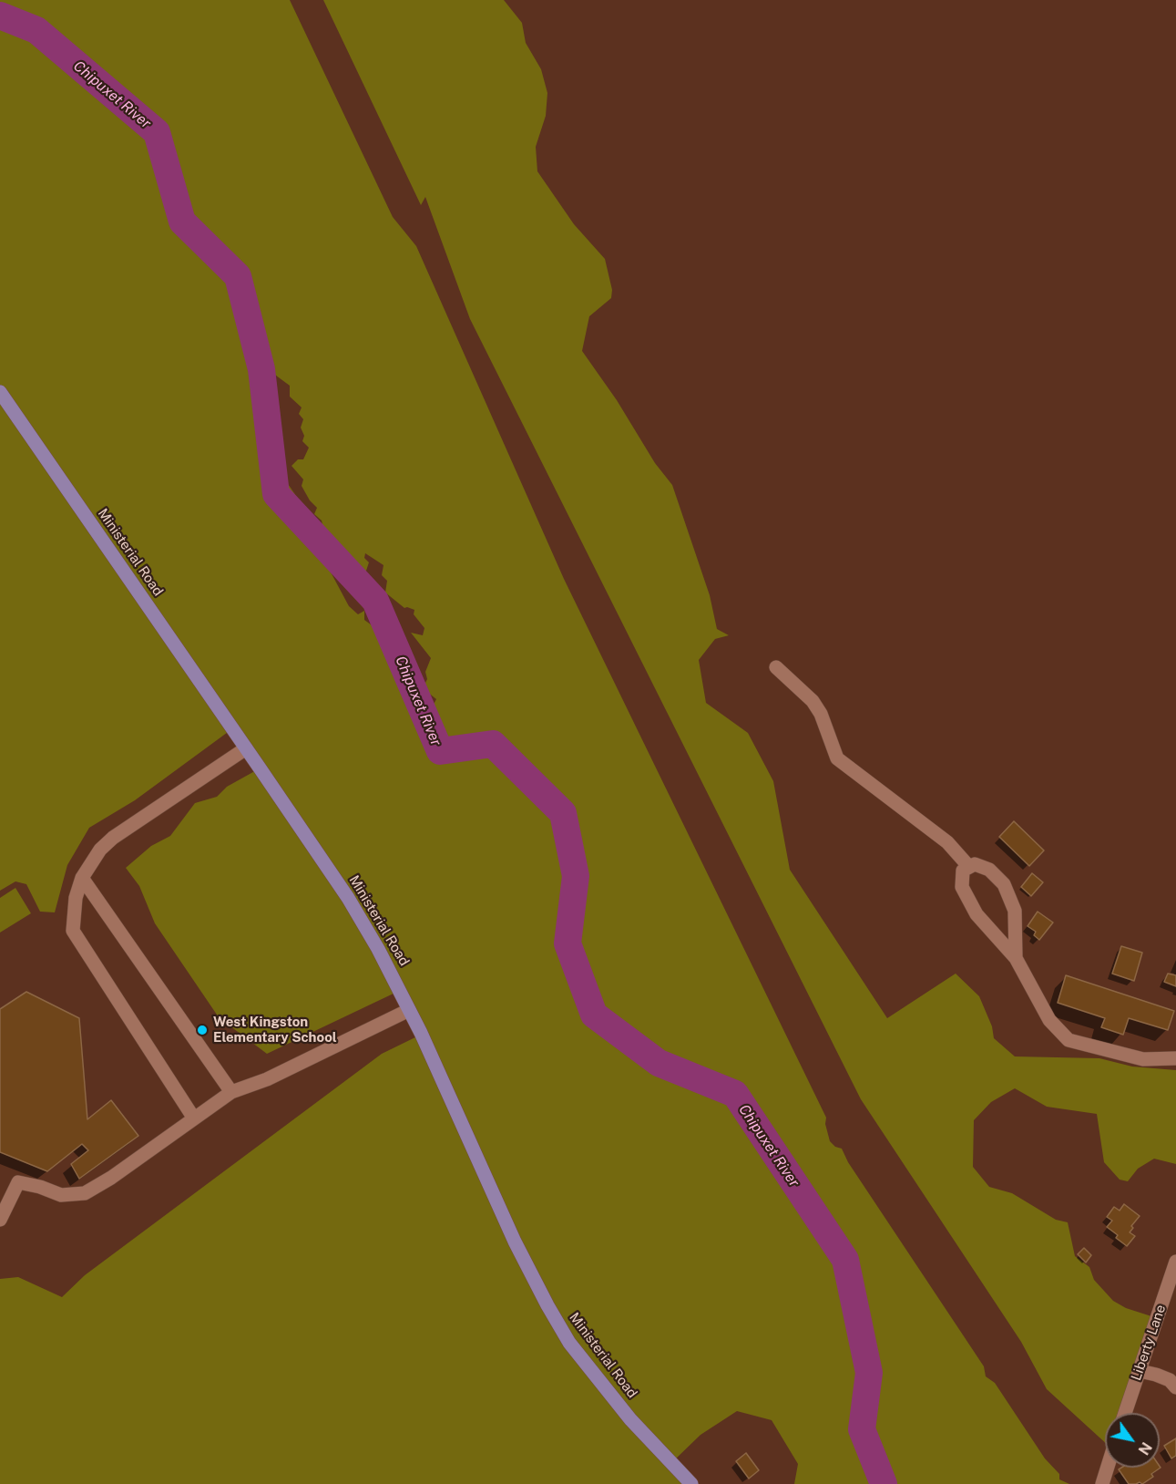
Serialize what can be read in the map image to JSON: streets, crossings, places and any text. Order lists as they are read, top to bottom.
{
  "streets": {
    "main road": ["Ministerial Road"],
    "street": ["Liberty Lane"]
  },
  "water": ["Chipuxet River"],
  "places": ["West Kingston Elementary School"],
  "north": "bottom right"
}
